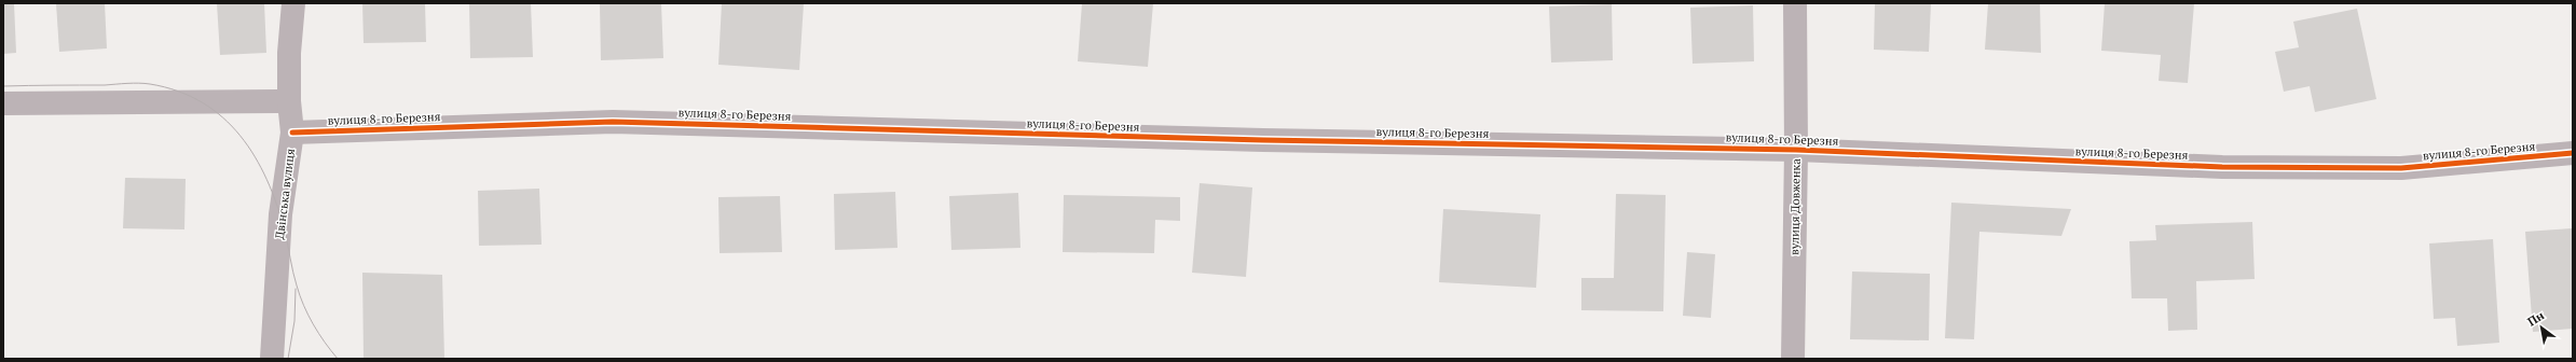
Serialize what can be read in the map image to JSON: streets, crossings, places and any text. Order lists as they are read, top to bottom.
{
  "streets": {
    "street": ["вулиця 8-го Березня", "Двінська вулиця", "вулиця Довженка"]
  },
  "crossings": [
    ["вулиця 8-го Березня", "Двінська вулиця"],
    ["вулиця 8-го Березня", "вулиця Довженка"]
  ],
  "north": "top left"
}
